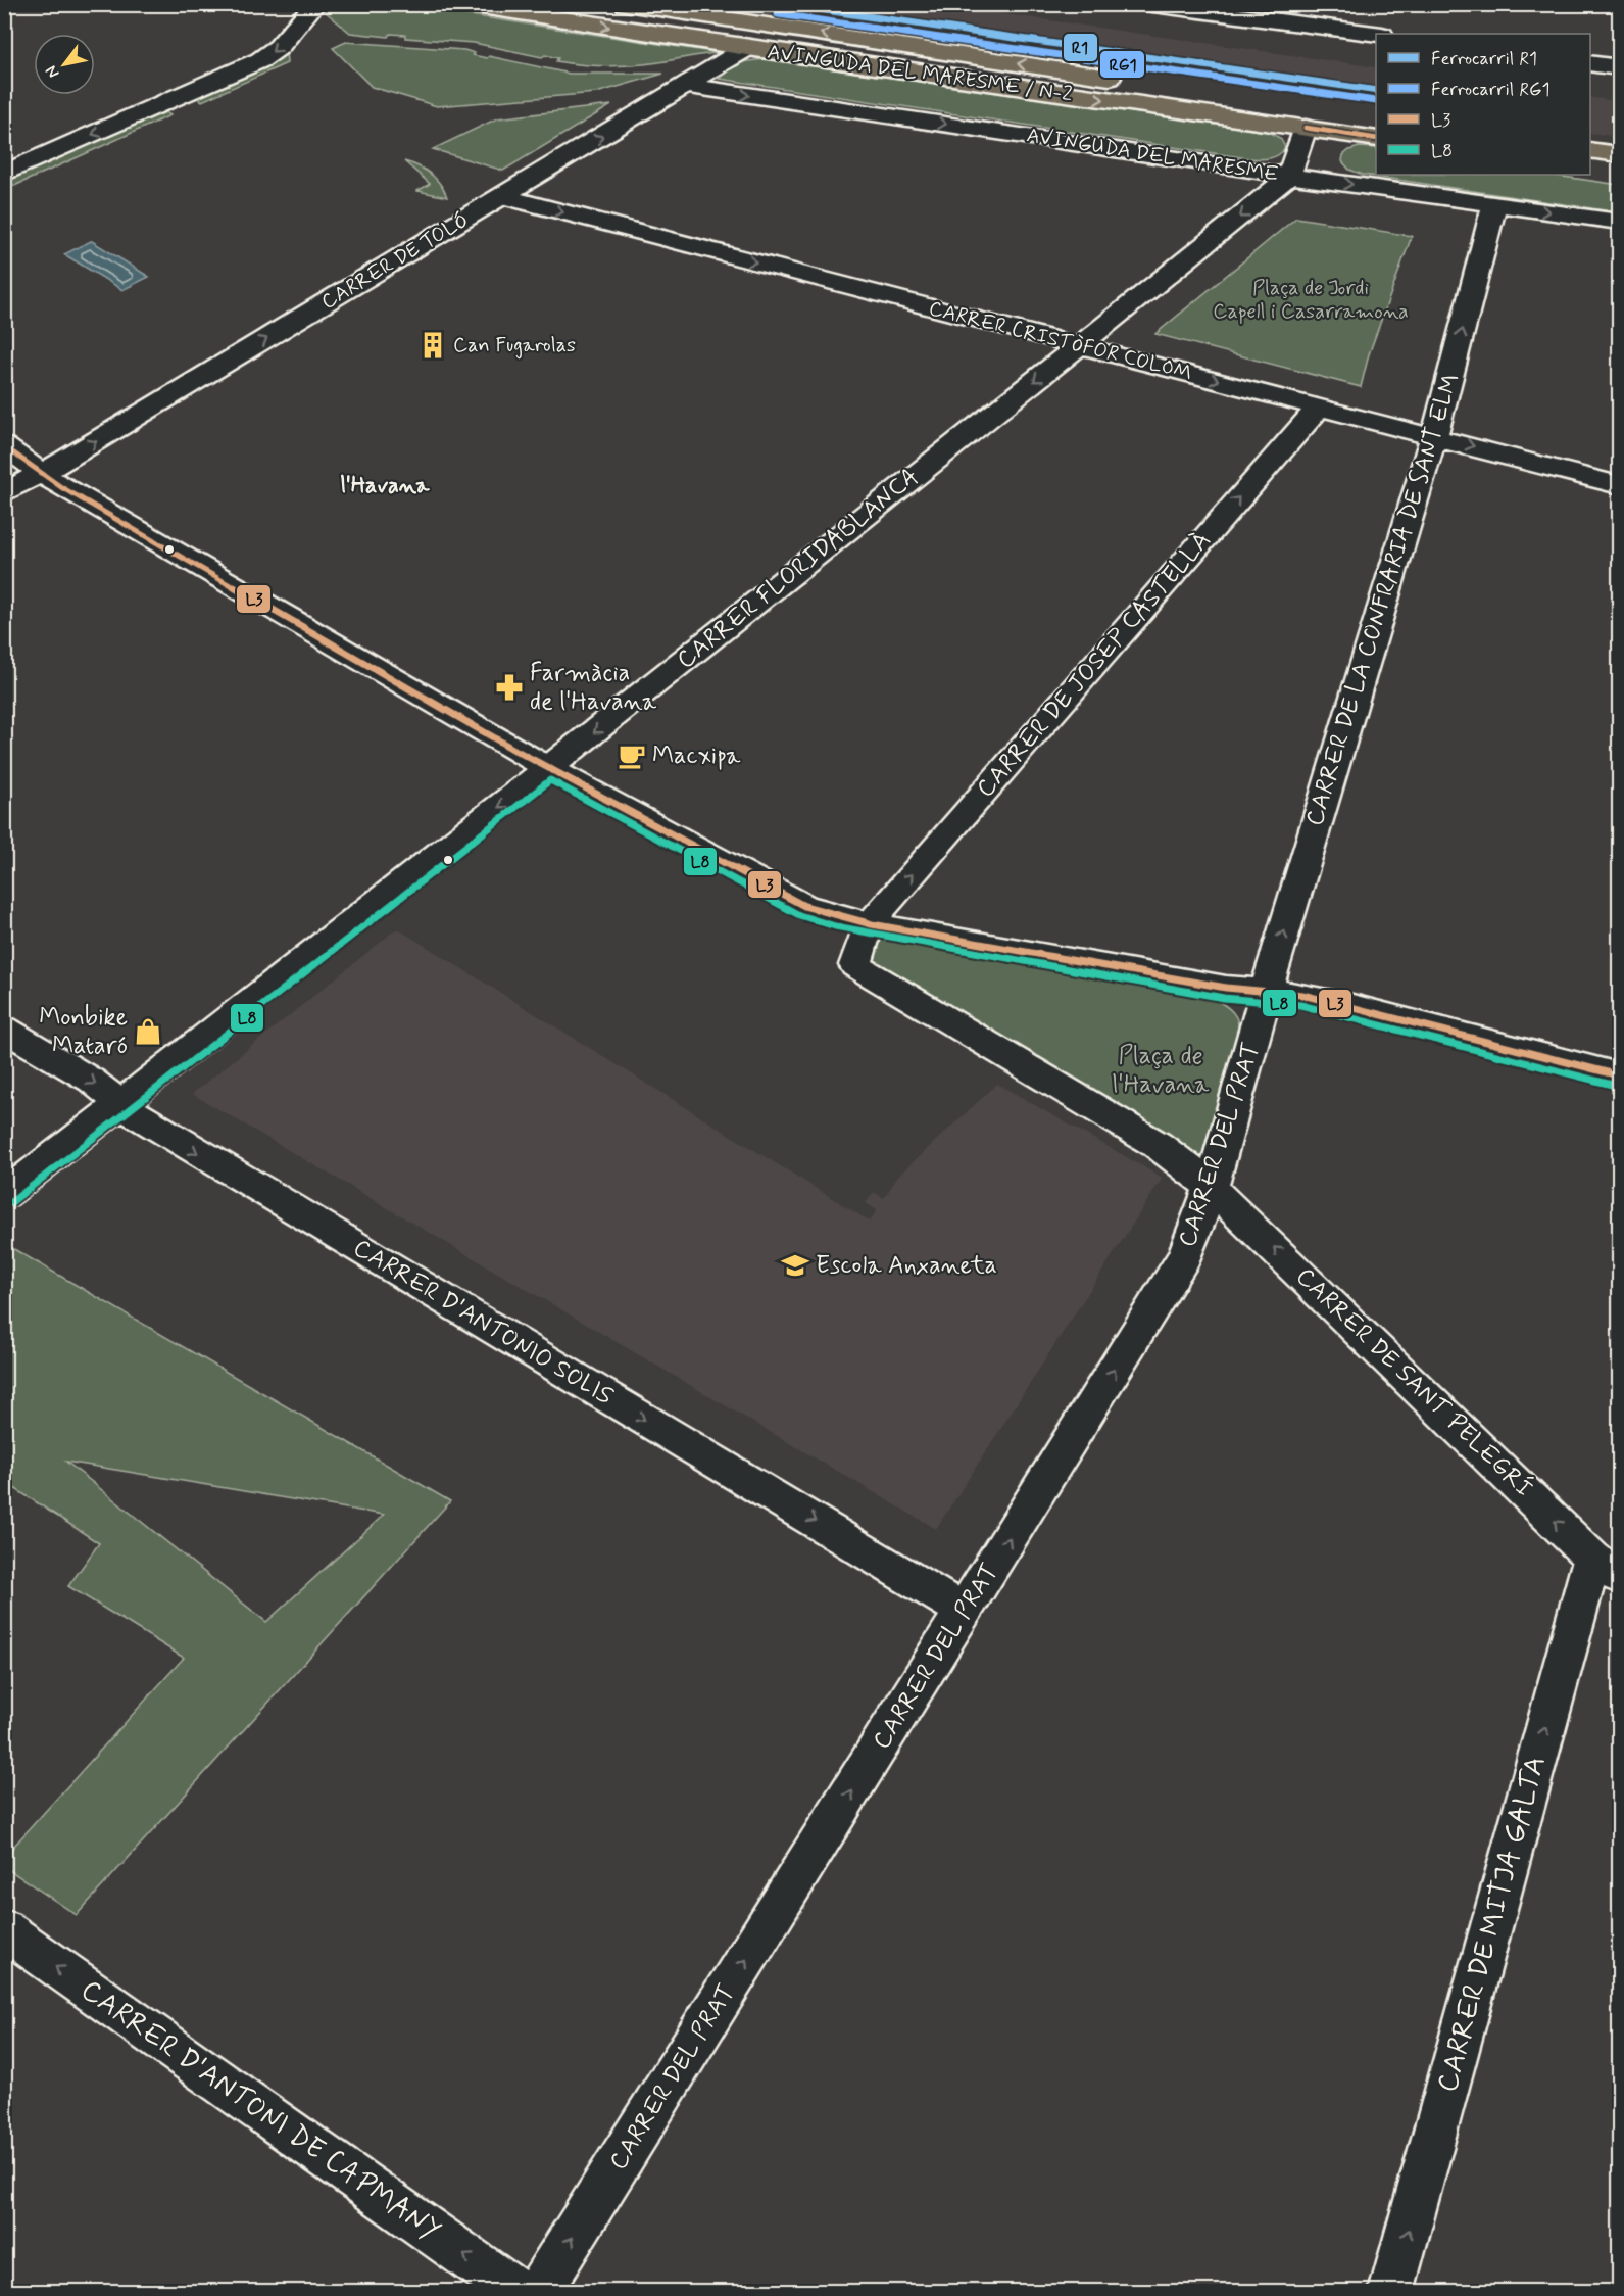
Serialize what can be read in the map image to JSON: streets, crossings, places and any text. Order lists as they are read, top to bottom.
{
  "streets": {
    "main road": ["AVINGUDA DEL MARESME / N-2"],
    "street": [
      "AVINGUDA DEL MARESME",
      "CARRER DE TOLÓ",
      "CARRER CRISTÒFOR COLOM",
      "CARRER FLORIDABLANCA",
      "CARRER DE LA CONFRARIA DE SANT ELM",
      "CARRER DE JOSEP CASTELLÀ",
      "CARRER DEL PRAT",
      "CARRER D'ANTONIO SOLIS",
      "CARRER DE SANT PELEGRÍ",
      "CARRER DE MITJA GALTA",
      "CARRER D'ANTONI DE CAPMANY"
    ]
  },
  "crossings": [
    ["AVINGUDA DEL MARESME / N-2", "CARRER DE TOLÓ"],
    ["AVINGUDA DEL MARESME", "CARRER DE TOLÓ"],
    ["AVINGUDA DEL MARESME", "CARRER FLORIDABLANCA"],
    ["AVINGUDA DEL MARESME", "CARRER DE LA CONFRARIA DE SANT ELM"],
    ["CARRER DE TOLÓ", "CARRER CRISTÒFOR COLOM"],
    ["CARRER CRISTÒFOR COLOM", "CARRER FLORIDABLANCA"],
    ["CARRER CRISTÒFOR COLOM", "CARRER DE LA CONFRARIA DE SANT ELM"],
    ["CARRER CRISTÒFOR COLOM", "CARRER DE JOSEP CASTELLÀ"],
    ["CARRER FLORIDABLANCA", "CARRER D'ANTONIO SOLIS"],
    ["CARRER DE LA CONFRARIA DE SANT ELM", "CARRER DEL PRAT"],
    ["CARRER DEL PRAT", "CARRER D'ANTONIO SOLIS"],
    ["CARRER DEL PRAT", "CARRER DE SANT PELEGRÍ"],
    ["CARRER DE SANT PELEGRÍ", "CARRER DE MITJA GALTA"]
  ],
  "one_way": [
    "AVINGUDA DEL MARESME",
    "CARRER CRISTÒFOR COLOM",
    "CARRER FLORIDABLANCA",
    "CARRER DE LA CONFRARIA DE SANT ELM",
    "CARRER DE JOSEP CASTELLÀ",
    "CARRER DEL PRAT",
    "CARRER D'ANTONIO SOLIS",
    "CARRER DE SANT PELEGRÍ",
    "CARRER DE MITJA GALTA",
    "CARRER D'ANTONI DE CAPMANY"
  ],
  "districts": ["l'Havana"],
  "parks": ["Plaça de Jordi Capell i Casarramona", "Plaça de l'Havana"],
  "places": {
    "building": ["Can Fugarolas"],
    "pharmacy": ["Farmàcia de l'Havana"],
    "cafe": ["Macxipa"],
    "shop": ["Monbike Mataró"],
    "school or university": ["Escola Anxaneta"]
  },
  "lines": [
    "rail line R1",
    "rail line RG1",
    "transit line L3",
    "transit line L8"
  ],
  "legend": [
    "Ferrocarril R1",
    "Ferrocarril RG1",
    "L3",
    "L8"
  ],
  "north": "bottom left"
}
